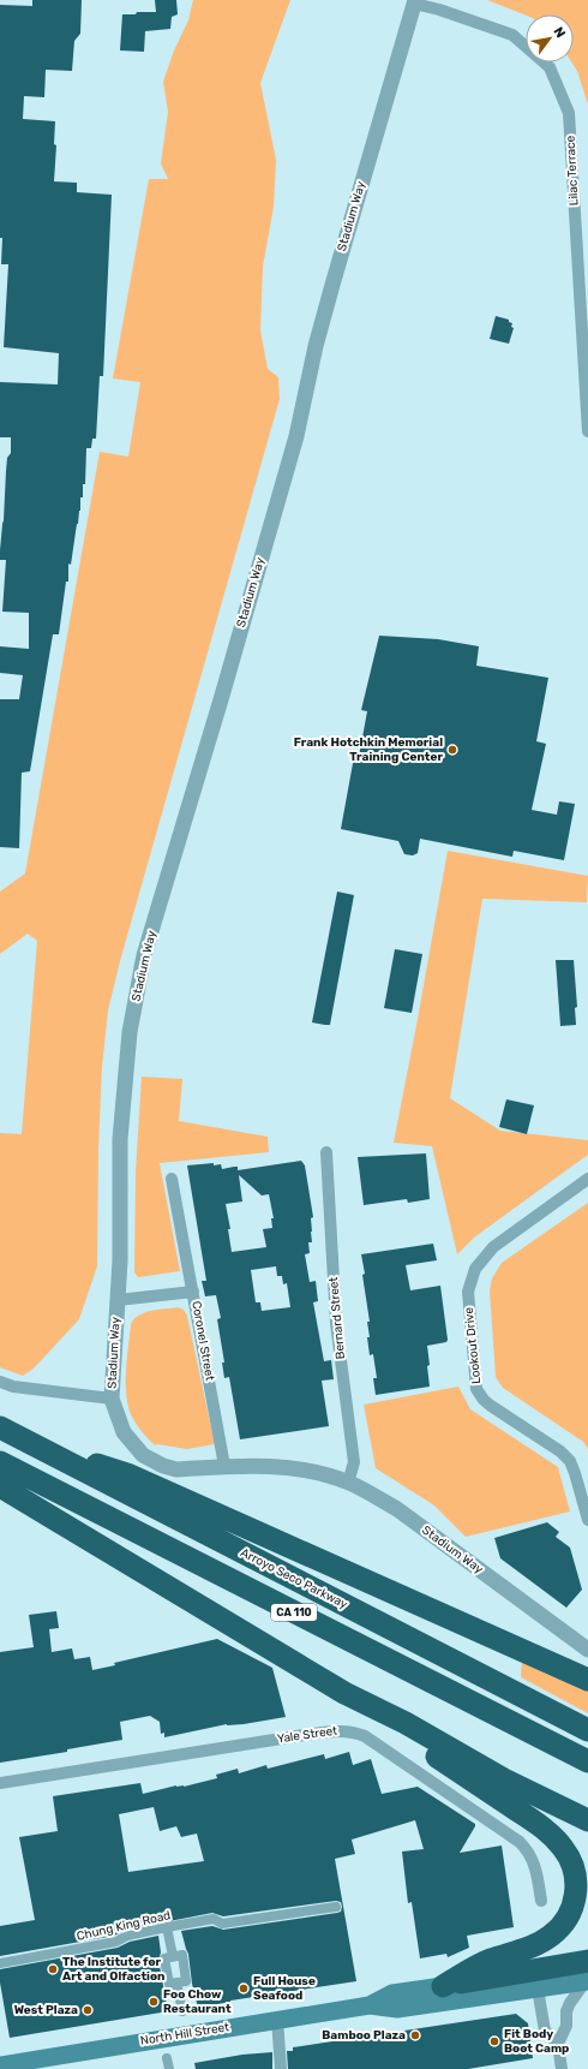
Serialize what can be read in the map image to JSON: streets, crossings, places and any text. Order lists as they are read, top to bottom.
{
  "streets": {
    "highway": ["Arroyo Seco Parkway", "CA 110"],
    "main road": ["North Hill Street"],
    "street": [
      "Lilac Terrace",
      "Stadium Way",
      "Bernard Street",
      "Coronel Street",
      "Lookout Drive",
      "Yale Street",
      "Chung King Road"
    ]
  },
  "crossings": [
    ["Lilac Terrace", "Stadium Way"],
    ["Stadium Way", "Bernard Street"],
    ["Stadium Way", "Coronel Street"]
  ],
  "places": [
    "Frank Hotchkin Memorial Training Center",
    "The Institute for Art and Olfaction",
    "Full House Seafood",
    "Foo Chow Restaurant",
    "West Plaza",
    "Bamboo Plaza",
    "Fit Body Boot Camp"
  ],
  "north": "top right"
}
